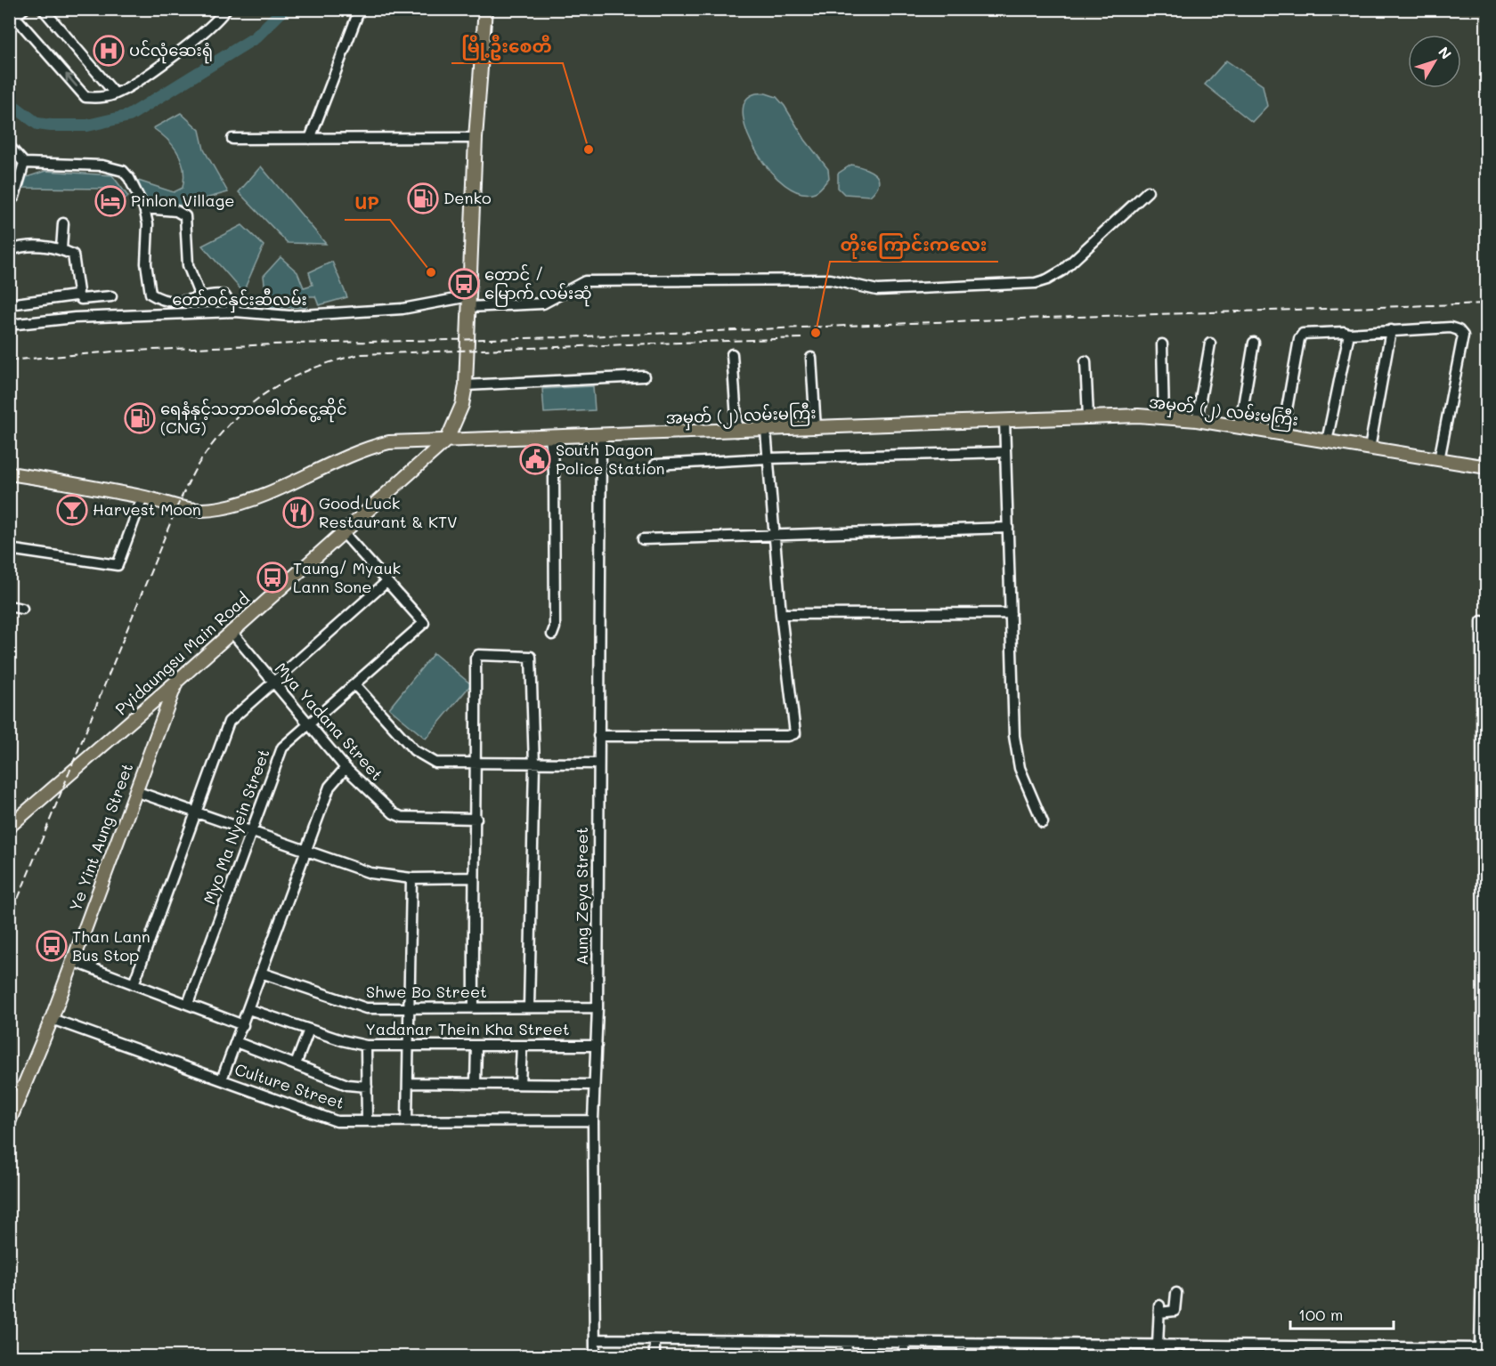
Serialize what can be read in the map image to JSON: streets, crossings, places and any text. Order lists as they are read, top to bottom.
{
  "streets": {
    "main road": ["အမှတ် (၂) လမ်းမကြီး", "Pyidaungsu Main Road", "Ye Yint Aung Street"],
    "street": [
      "တော်ဝင်နှင်းဆီလမ်း",
      "Mya Yadana Street",
      "Myo Ma Nyein Street",
      "Aung Zeya Street",
      "Shwe Bo Street",
      "Yadanar Thein Kha Street",
      "Culture Street"
    ]
  },
  "crossings": [
    ["အမှတ် (၂) လမ်းမကြီး", "Pyidaungsu Main Road"],
    ["အမှတ် (၂) လမ်းမကြီး", "Aung Zeya Street"],
    ["Pyidaungsu Main Road", "Mya Yadana Street"],
    ["Pyidaungsu Main Road", "Ye Yint Aung Street"],
    ["Mya Yadana Street", "Myo Ma Nyein Street"],
    ["Ye Yint Aung Street", "Culture Street"],
    ["Aung Zeya Street", "Shwe Bo Street"],
    ["Aung Zeya Street", "Yadanar Thein Kha Street"],
    ["Aung Zeya Street", "Culture Street"]
  ],
  "places": {
    "hospital": ["ပင်လုံဆေးရုံ"],
    "other": ["မြို့ဦးစေတီ", "UP", "တိုးကြောင်းကလေး"],
    "fuel station": ["Denko", "ရေနံနှင့်သဘာဝဓါတ်ငွေ့ဆိုင် (CNG)"],
    "hotel": ["Pinlon Village"],
    "bus stop": ["တောင် / မြောက် လမ်းဆုံ", "Taung/ Myauk Lann Sone", "Than Lann Bus Stop"],
    "public building": ["South Dagon Police Station"],
    "bar": ["Harvest Moon"],
    "restaurant": ["Good Luck Restaurant & KTV"]
  },
  "scale_bar": "100 m",
  "north": "top right"
}
